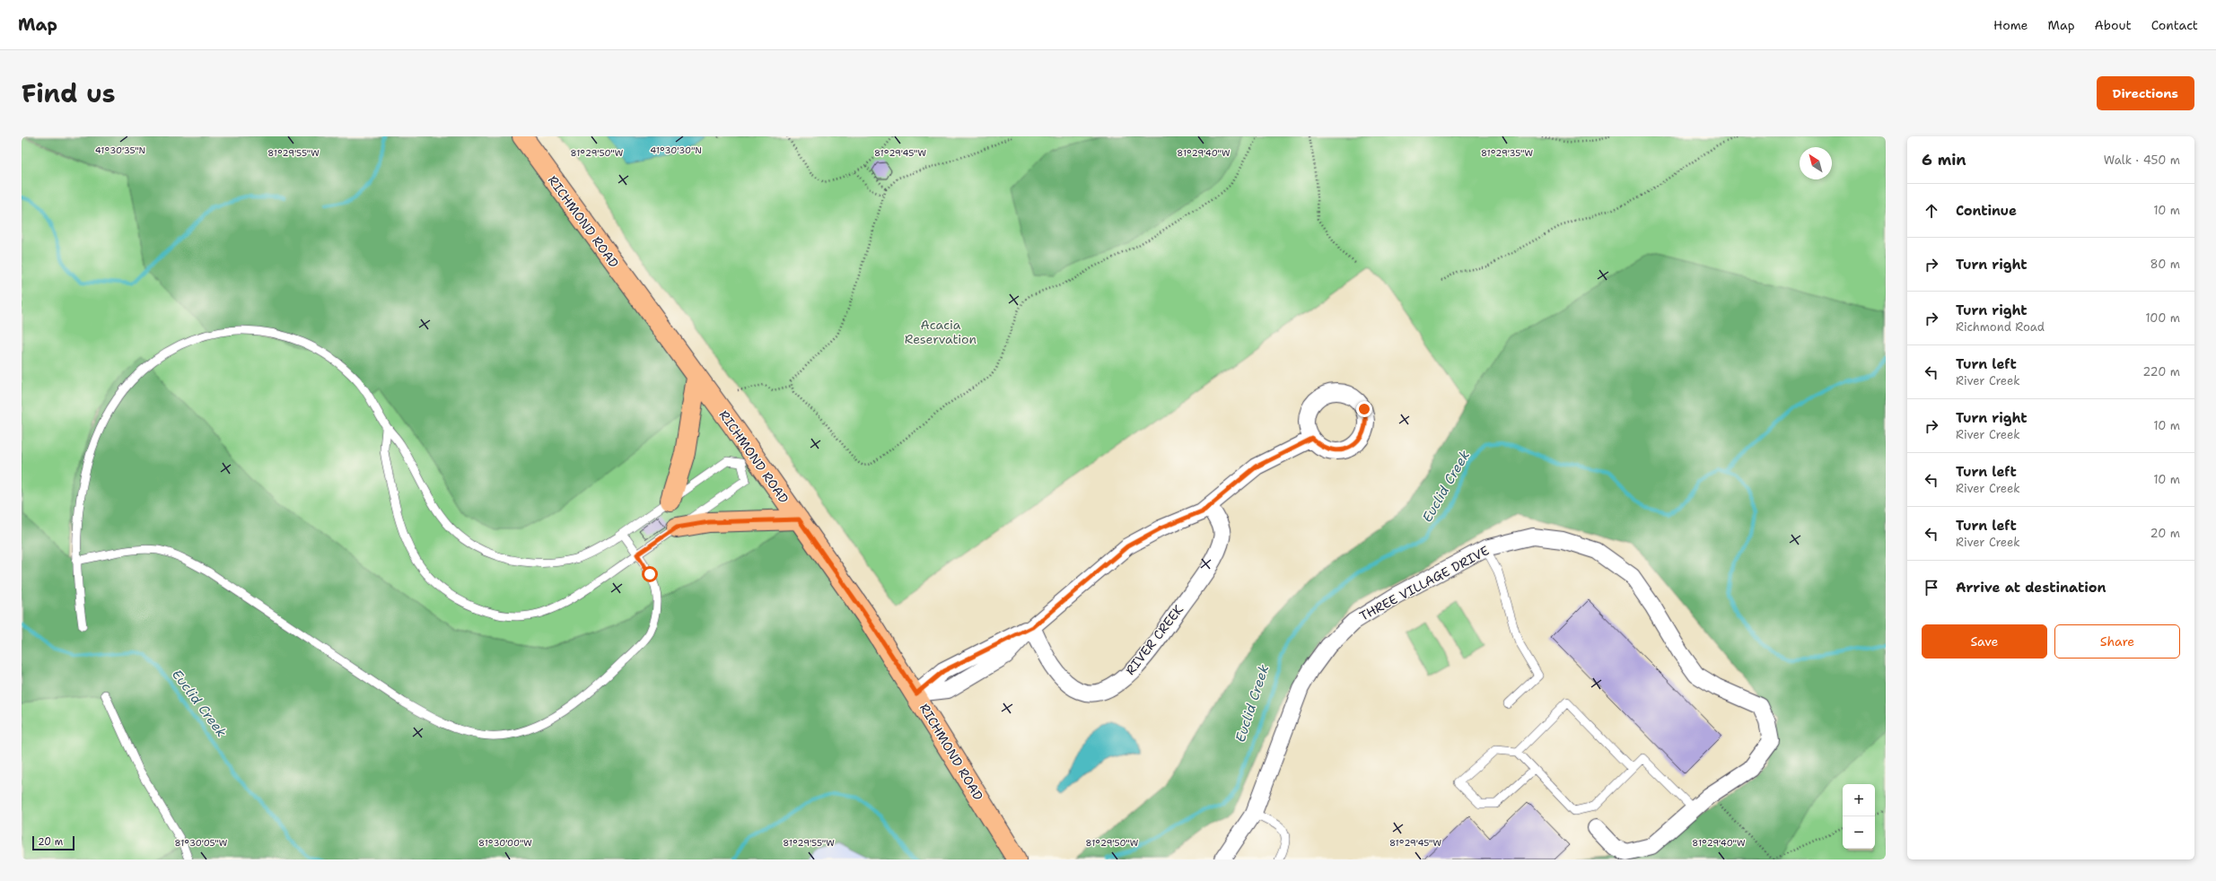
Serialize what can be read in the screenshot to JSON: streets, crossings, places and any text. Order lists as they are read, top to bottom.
{
  "streets": {
    "main road": ["RICHMOND ROAD"],
    "street": ["THREE VILLAGE DRIVE", "RIVER CREEK"]
  },
  "water": ["Euclid Creek"],
  "parks": ["Acacia Reservation"],
  "scale_bar": "20 m",
  "north": "top left",
  "page": {
    "header": "Map",
    "nav": [
      "Home",
      "Map",
      "About",
      "Contact"
    ],
    "title": "Find us",
    "buttons": [
      "Directions",
      ["Save", "Share"]
    ],
    "heading": ["6 min", "Walk · 450 m"],
    "list": [
      ["Continue", "10 m"],
      ["Turn right", "80 m"],
      ["Turn right", "Richmond Road", "100 m"],
      ["Turn left", "River Creek", "220 m"],
      ["Turn right", "River Creek", "10 m"],
      ["Turn left", "River Creek", "10 m"],
      ["Turn left", "River Creek", "20 m"],
      "Arrive at destination"
    ],
    "map_buttons": ["+", "−"],
    "scale": "20 m"
  },
  "coordinates": [
    "41°30'35\"N",
    "41°30'30\"N",
    "81°29'55\"W",
    "81°29'50\"W",
    "81°29'45\"W",
    "81°29'40\"W",
    "81°29'35\"W",
    "81°30'05\"W",
    "81°30'00\"W"
  ]
}
